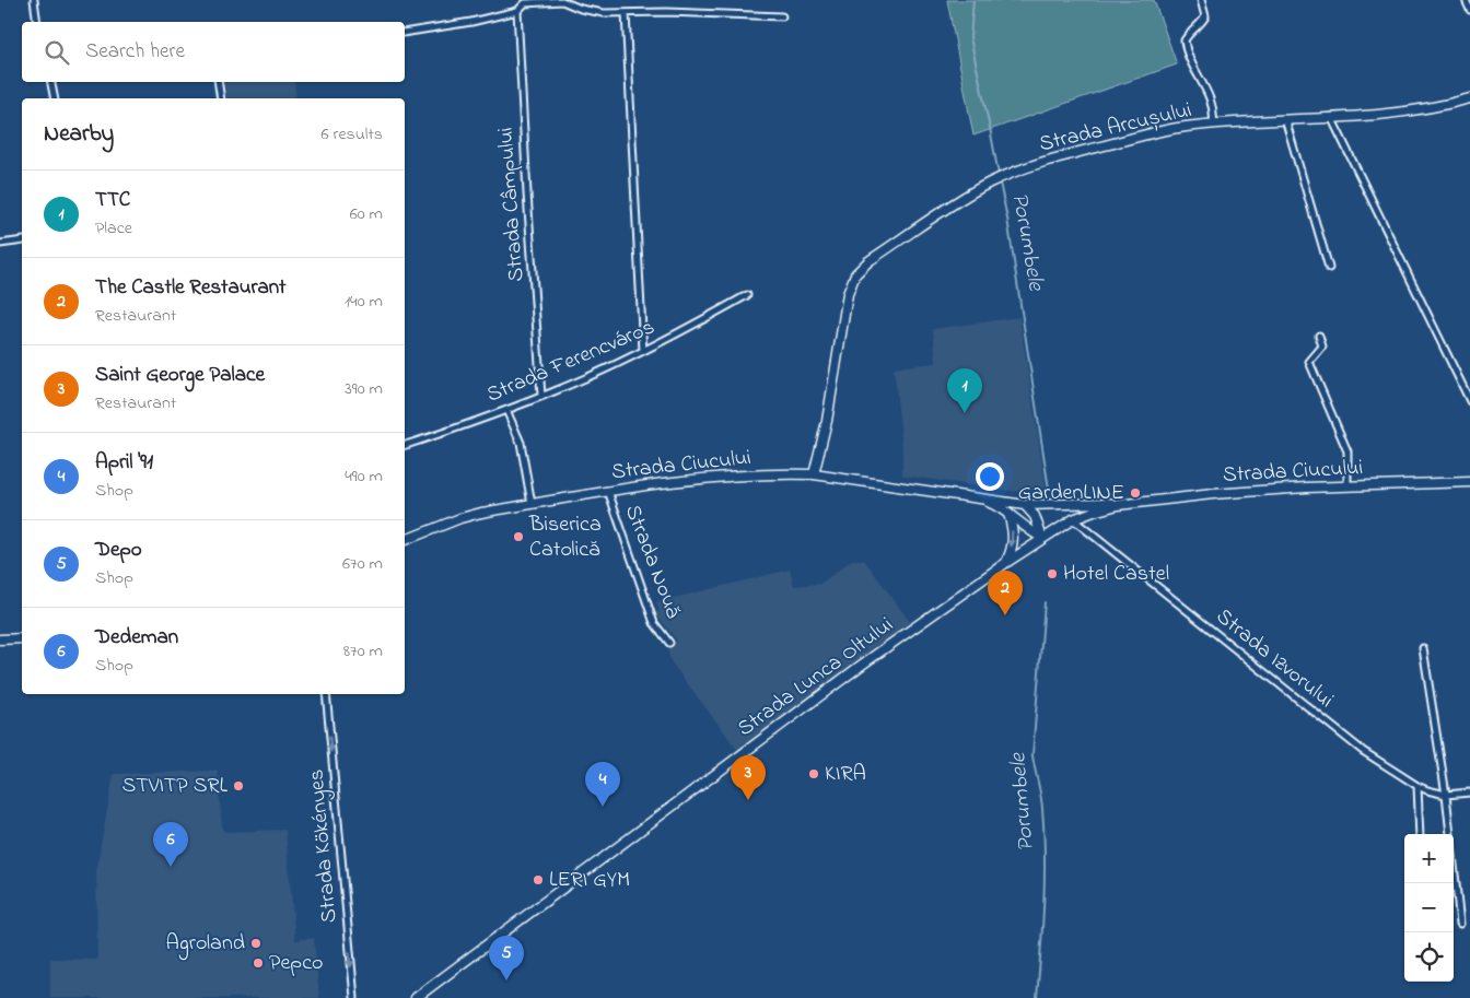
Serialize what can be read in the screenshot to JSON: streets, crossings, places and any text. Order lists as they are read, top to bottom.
{
  "streets": {
    "main road": ["Strada Arcușului", "Strada Ciucului", "Strada Lunca Oltului"],
    "street": [
      "Strada Câmpului",
      "Strada Ferencváros",
      "Strada Nouă",
      "Strada Izvorului",
      "Strada Kökényes"
    ]
  },
  "crossings": [
    ["Strada Arcușului", "Strada Ciucului"],
    ["Strada Câmpului", "Strada Ferencváros"],
    ["Strada Ciucului", "Strada Nouă"],
    ["Strada Ciucului", "Strada Lunca Oltului"],
    ["Strada Izvorului", "Strada Lunca Oltului"]
  ],
  "one_way": ["Strada Kökényes"],
  "water": ["Porumbele"],
  "places": [
    "GardenLINE",
    "Biserica Catolică",
    "Hotel Castel",
    "KIRA",
    "STVITP SRL",
    "LERI GYM",
    "Agroland",
    "Pepco"
  ],
  "page": {
    "search": "Search here",
    "heading": ["Nearby", "6 results"],
    "list": [
      {
        "mark": "1",
        "name": "TTC",
        "note": "Place",
        "value": "60 m"
      },
      {
        "mark": "2",
        "name": "The Castle Restaurant",
        "note": "Restaurant",
        "value": "140 m"
      },
      {
        "mark": "3",
        "name": "Saint George Palace",
        "note": "Restaurant",
        "value": "390 m"
      },
      {
        "mark": "4",
        "name": "April '91",
        "note": "Shop",
        "value": "490 m"
      },
      {
        "mark": "5",
        "name": "Depo",
        "note": "Shop",
        "value": "670 m"
      },
      {
        "mark": "6",
        "name": "Dedeman",
        "note": "Shop",
        "value": "870 m"
      }
    ],
    "pins": [
      "1",
      "2",
      "3",
      "4",
      "6",
      "5"
    ],
    "map_buttons": ["+", "−"]
  }
}
